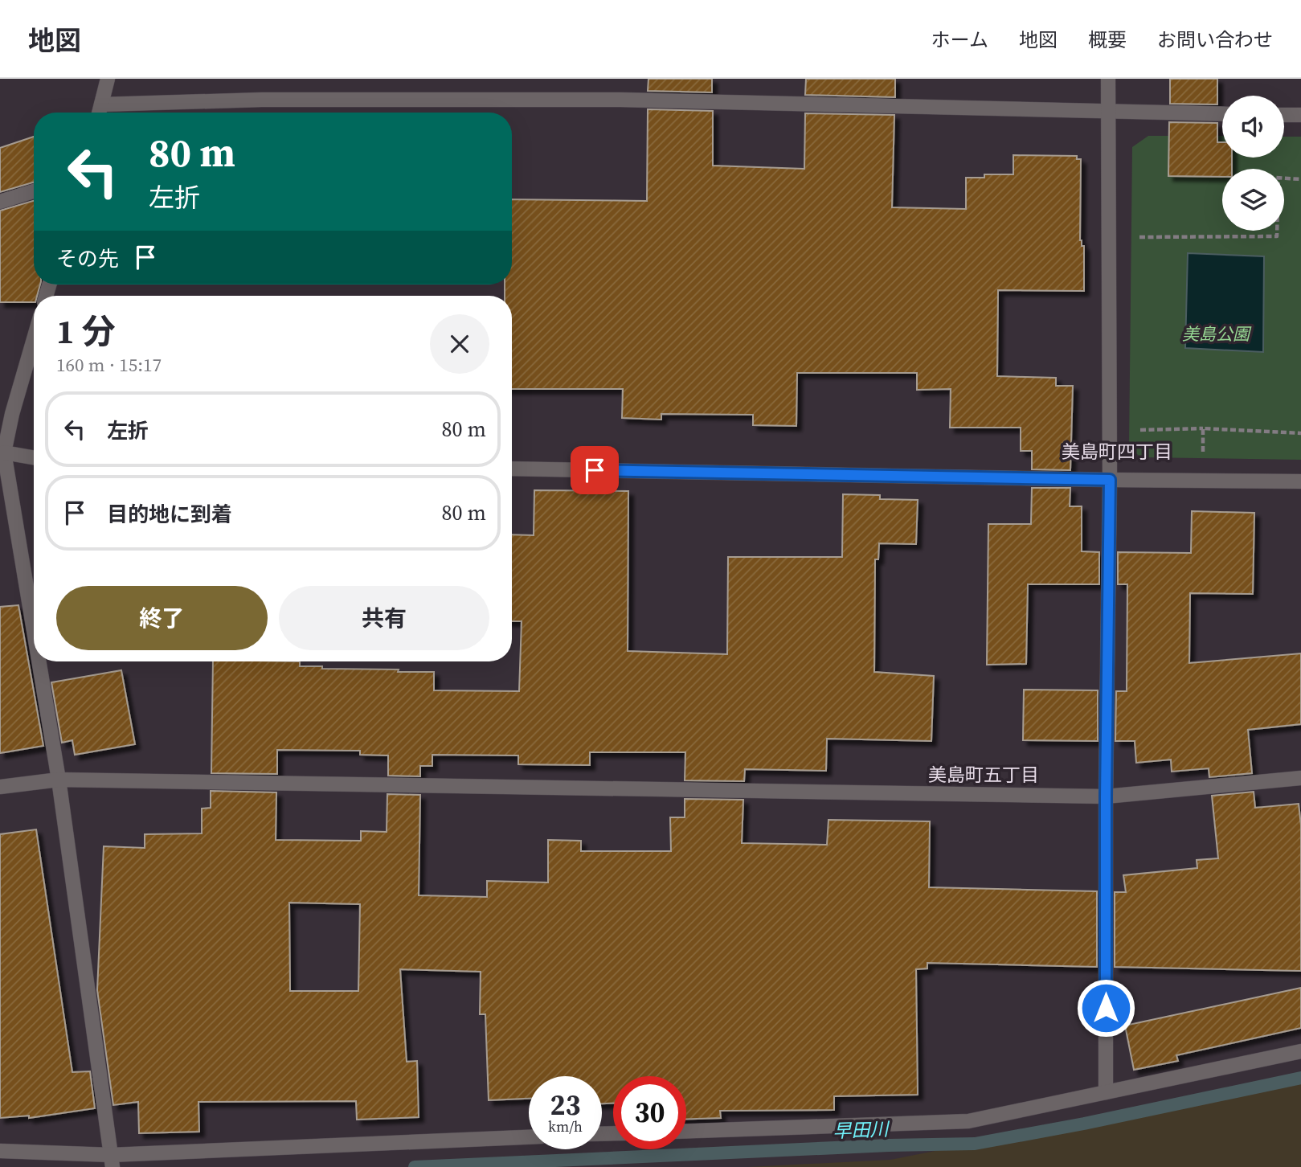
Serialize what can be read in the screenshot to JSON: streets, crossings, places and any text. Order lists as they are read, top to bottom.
{
  "districts": ["美島町四丁目", "美島町五丁目"],
  "water": ["早田川"],
  "parks": ["美島公園"],
  "page": {
    "header": "地図",
    "nav": [
      "ホーム",
      "地図",
      "概要",
      "お問い合わせ"
    ],
    "turn": ["80 m", "左折"],
    "then": "その先",
    "heading": ["1 分", "160 m · 15:17"],
    "list": [
      {
        "name": "左折",
        "value": "80 m"
      },
      {
        "name": "目的地に到着",
        "value": "80 m"
      }
    ],
    "buttons": ["終了", "共有"],
    "speed": "23 km/h",
    "limit": "30"
  }
}
